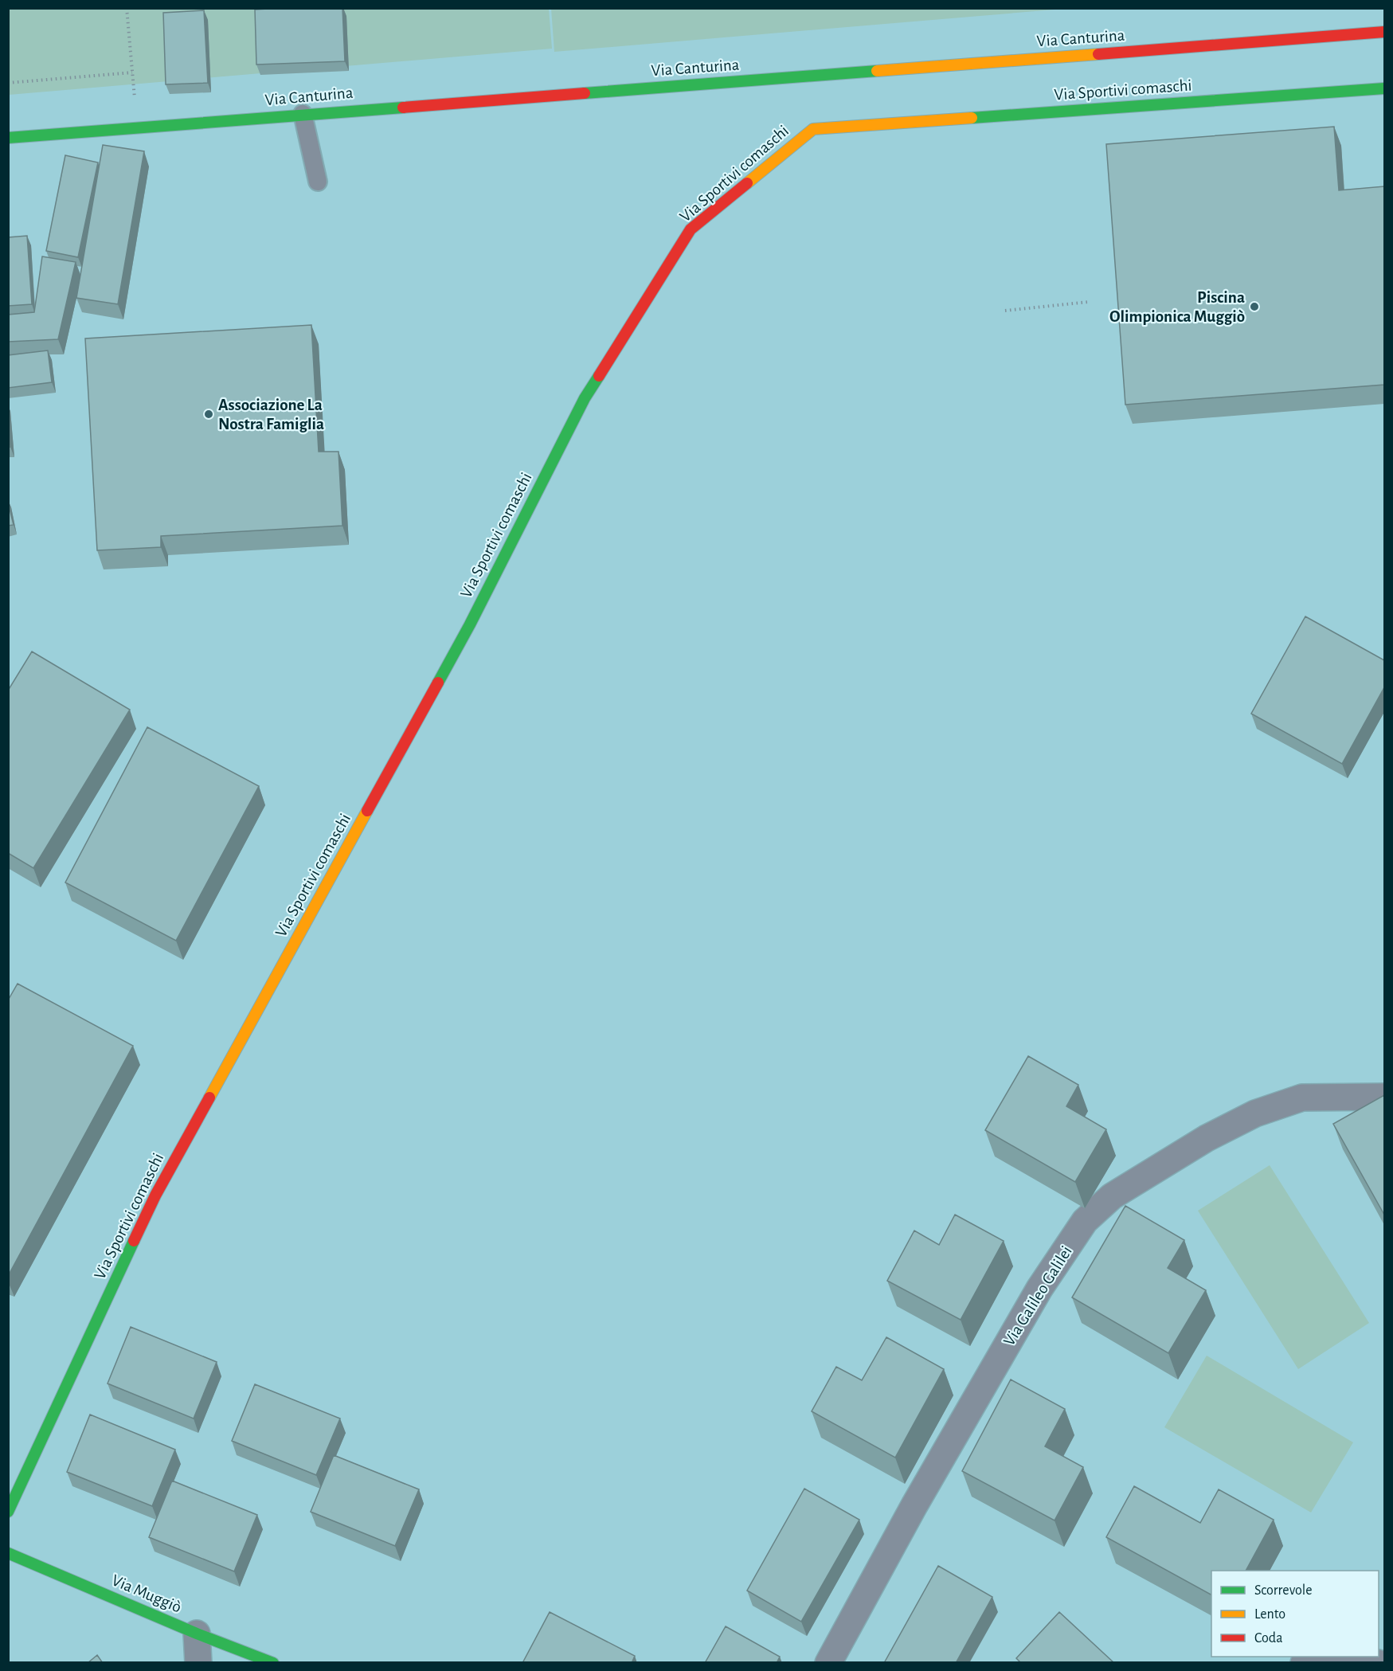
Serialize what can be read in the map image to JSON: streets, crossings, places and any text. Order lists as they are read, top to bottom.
{
  "streets": {
    "street": [
      "Via Canturina",
      "Via Sportivi comaschi",
      "Via Galileo Galilei",
      "Via Muggiò"
    ]
  },
  "places": ["Piscina Olimpionica Muggiò", "Associazione La Nostra Famiglia"],
  "legend": ["Scorrevole", "Lento", "Coda"]
}
